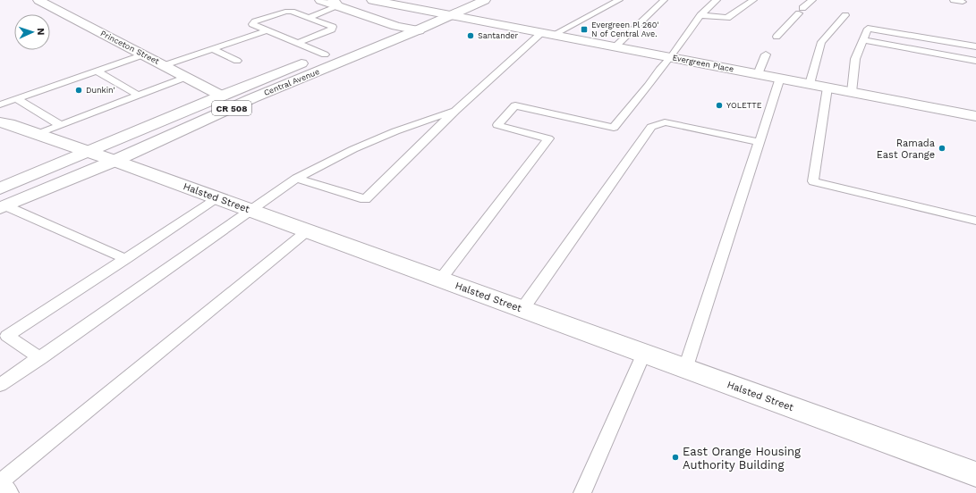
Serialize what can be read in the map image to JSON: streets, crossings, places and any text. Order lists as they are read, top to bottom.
{
  "streets": {
    "street": [
      "Princeton Street",
      "Evergreen Place",
      "Central Avenue",
      "CR 508",
      "Halsted Street"
    ]
  },
  "crossings": [
    ["Princeton Street", "Central Avenue"],
    ["Evergreen Place", "Central Avenue"],
    ["Central Avenue", "Halsted Street"]
  ],
  "places": {
    "transit": ["Evergreen Pl 260' N of Central Ave."],
    "other": [
      "Santander",
      "Dunkin'",
      "YOLETTE",
      "Ramada East Orange",
      "East Orange Housing Authority Building"
    ]
  },
  "north": "right"
}
